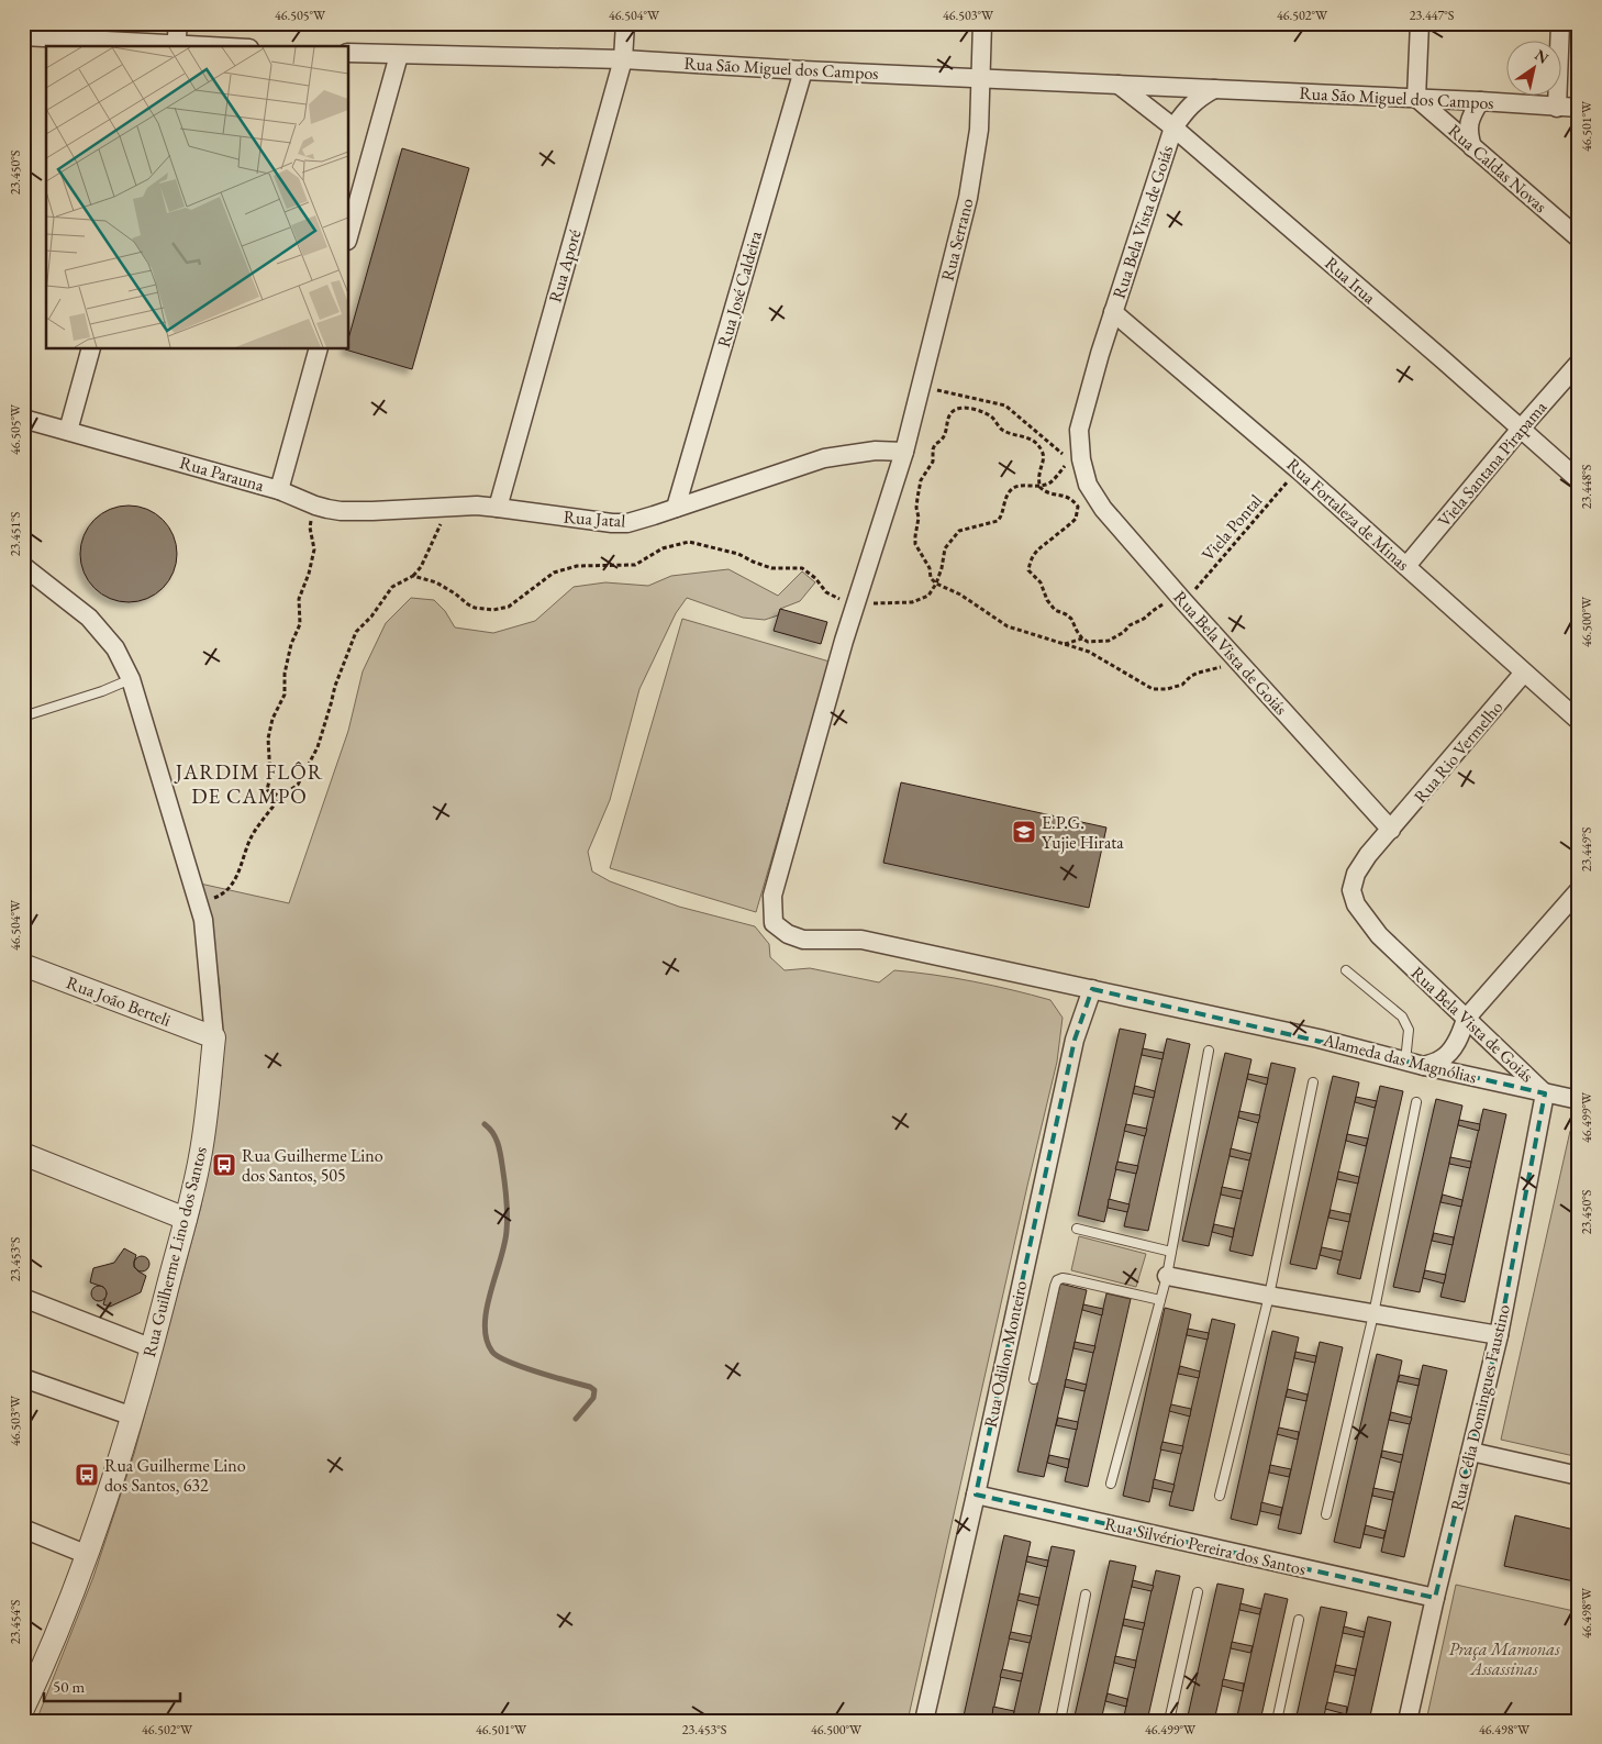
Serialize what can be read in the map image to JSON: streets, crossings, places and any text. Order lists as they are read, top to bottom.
{
  "streets": {
    "street": [
      "Rua São Miguel dos Campos",
      "Rua Caldas Novas",
      "Rua Bela Vista de Goiás",
      "Rua Serrano",
      "Rua Aporé",
      "Rua Irua",
      "Rua José Caldeira",
      "Viela Santana Pirapama",
      "Rua Parauna",
      "Rua Fortaleza de Minas",
      "Rua Jatal",
      "Rua Rio Vermelho",
      "Rua João Berteli",
      "Alameda das Magnólias",
      "Rua Guilherme Lino dos Santos",
      "Rua Odilon Monteiro",
      "Rua Célia Domingues Faustino",
      "Rua Silvério Pereira dos Santos"
    ],
    "path": ["Viela Pontal"]
  },
  "crossings": [
    ["Rua São Miguel dos Campos", "Rua Caldas Novas"],
    ["Rua São Miguel dos Campos", "Rua Serrano"],
    ["Rua São Miguel dos Campos", "Rua Aporé"],
    ["Rua São Miguel dos Campos", "Rua Irua"],
    ["Rua São Miguel dos Campos", "Rua José Caldeira"],
    ["Rua Bela Vista de Goiás", "Rua Irua"],
    ["Rua Bela Vista de Goiás", "Rua Fortaleza de Minas"],
    ["Rua Bela Vista de Goiás", "Viela Pontal"],
    ["Rua Bela Vista de Goiás", "Rua Rio Vermelho"],
    ["Rua Bela Vista de Goiás", "Alameda das Magnólias"],
    ["Rua Bela Vista de Goiás", "Rua Célia Domingues Faustino"],
    ["Rua Serrano", "Rua Jatal"],
    ["Rua Serrano", "Alameda das Magnólias"],
    ["Rua Aporé", "Rua Jatal"],
    ["Rua Irua", "Viela Santana Pirapama"],
    ["Rua José Caldeira", "Rua Jatal"],
    ["Viela Santana Pirapama", "Rua Fortaleza de Minas"],
    ["Rua Parauna", "Rua Jatal"],
    ["Rua Fortaleza de Minas", "Viela Pontal"],
    ["Rua Fortaleza de Minas", "Rua Rio Vermelho"],
    ["Rua João Berteli", "Rua Guilherme Lino dos Santos"],
    ["Alameda das Magnólias", "Rua Odilon Monteiro"],
    ["Alameda das Magnólias", "Rua Célia Domingues Faustino"],
    ["Rua Odilon Monteiro", "Rua Silvério Pereira dos Santos"],
    ["Rua Célia Domingues Faustino", "Rua Silvério Pereira dos Santos"]
  ],
  "districts": ["JARDIM FLÔR DE CAMPO"],
  "parks": ["Praça Mamonas Assassinas"],
  "places": {
    "school or university": ["E.P.G. Yujie Hirata"],
    "bus stop": ["Rua Guilherme Lino dos Santos, 505", "Rua Guilherme Lino dos Santos, 632"]
  },
  "scale_bar": "50 m",
  "north": "top right",
  "coordinates": [
    "46.505°W",
    "46.504°W",
    "46.503°W",
    "46.502°W",
    "23.447°S",
    "46.501°W",
    "23.450°S",
    "23.448°S",
    "23.451°S",
    "46.500°W",
    "23.449°S",
    "46.499°W",
    "23.453°S",
    "46.498°W",
    "23.454°S"
  ]
}
